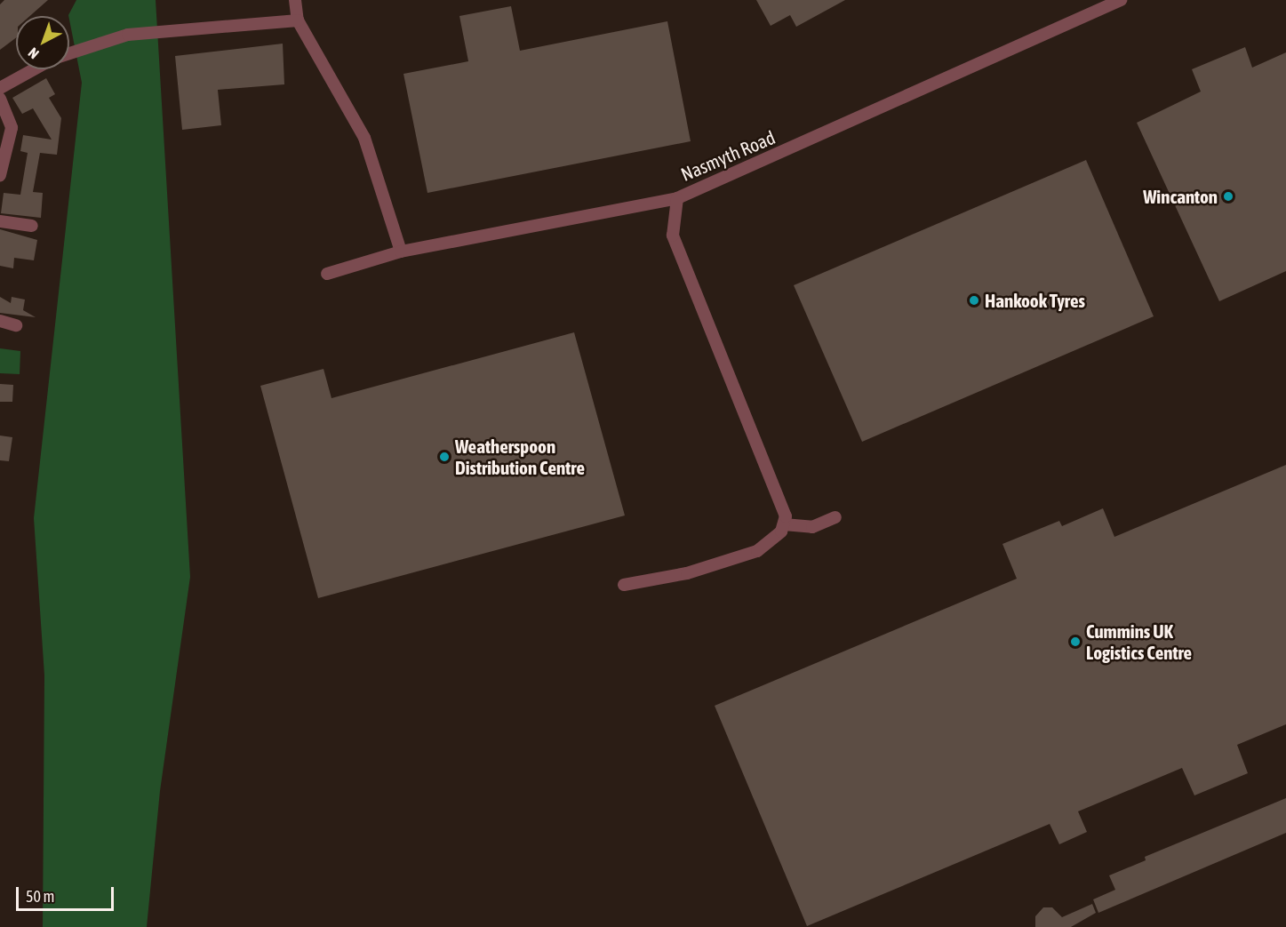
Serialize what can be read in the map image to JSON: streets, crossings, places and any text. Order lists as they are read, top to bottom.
{
  "streets": {
    "street": ["Nasmyth Road"]
  },
  "places": [
    "Wincanton",
    "Hankook Tyres",
    "Weatherspoon Distribution Centre",
    "Cummins UK Logistics Centre"
  ],
  "scale_bar": "50 m",
  "north": "bottom left"
}
